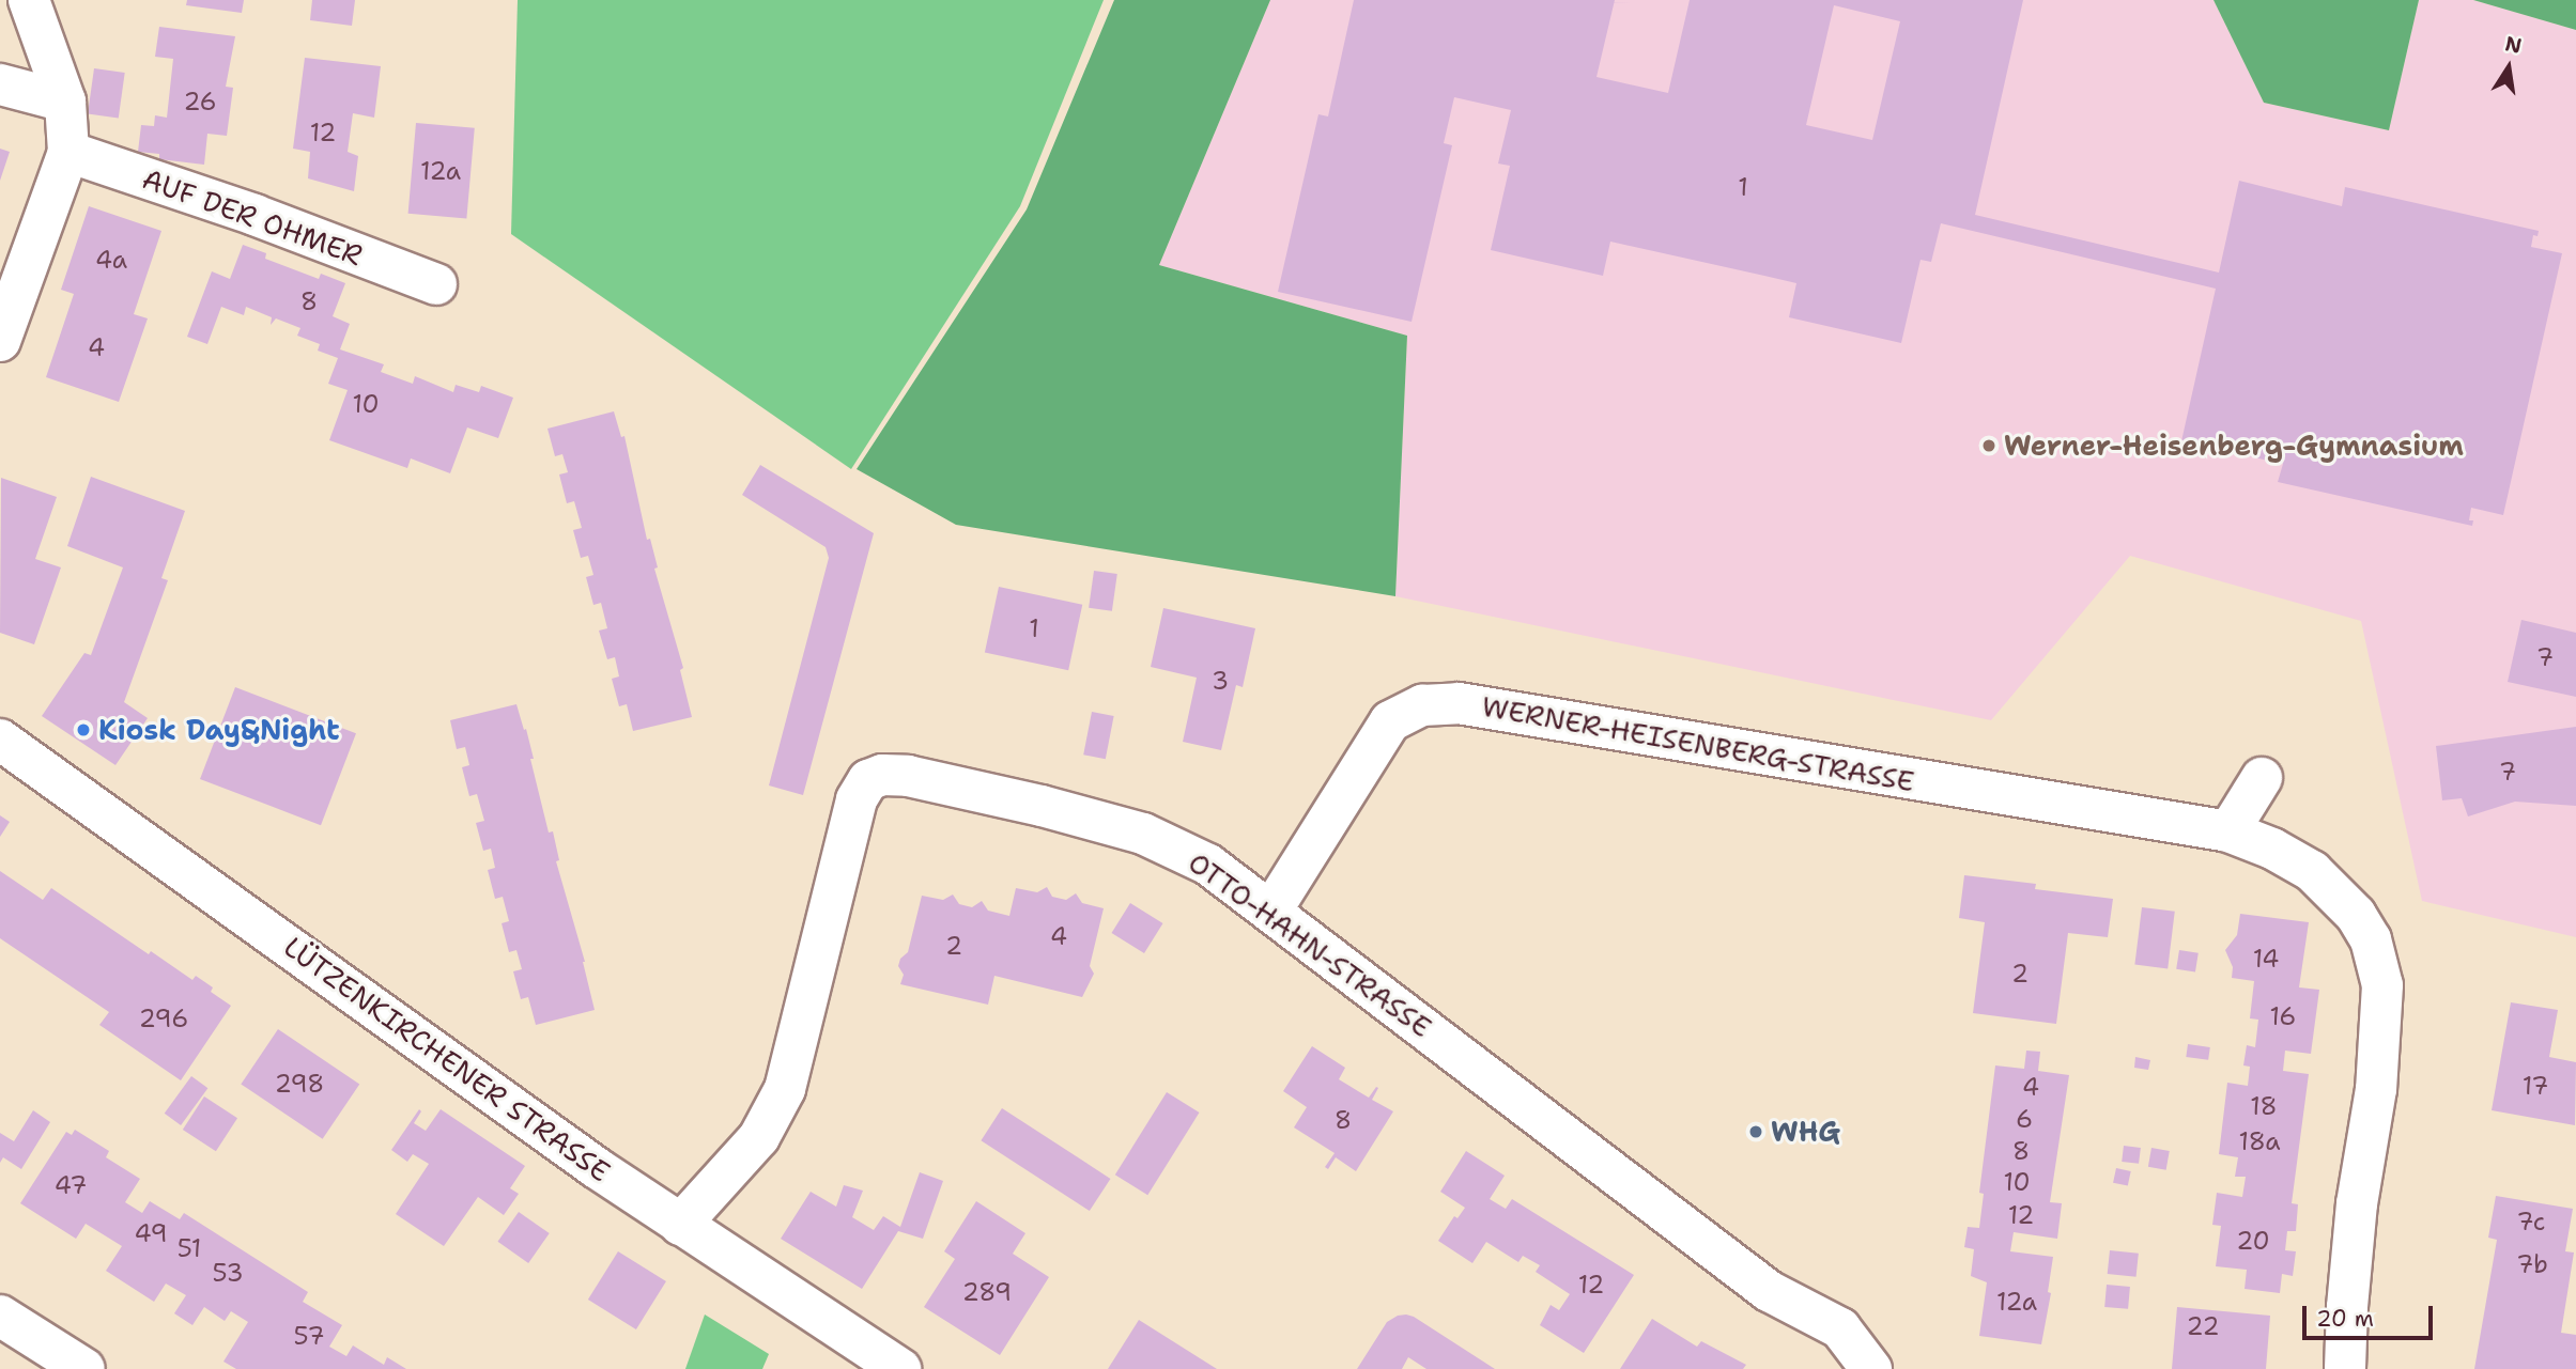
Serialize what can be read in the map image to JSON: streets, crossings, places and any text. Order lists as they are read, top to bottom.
{
  "streets": {
    "street": [
      "AUF DER OHMER",
      "WERNER-HEISENBERG-STRASSE",
      "OTTO-HAHN-STRASSE",
      "LÜTZENKIRCHENER STRASSE"
    ]
  },
  "crossings": [
    ["WERNER-HEISENBERG-STRASSE", "OTTO-HAHN-STRASSE"],
    ["OTTO-HAHN-STRASSE", "LÜTZENKIRCHENER STRASSE"]
  ],
  "places": ["Werner-Heisenberg-Gymnasium", "Kiosk Day&Night", "WHG"],
  "house_numbers": [
    "26",
    "12",
    "12a",
    "1",
    "4a",
    "8",
    "4",
    "10",
    "1",
    "7",
    "3",
    "7",
    "4",
    "2",
    "14",
    "2",
    "16",
    "296",
    "298",
    "17",
    "4",
    "18",
    "6",
    "8",
    "18a",
    "8",
    "10",
    "47",
    "12",
    "7c",
    "49",
    "20",
    "51",
    "7b",
    "53",
    "12",
    "289",
    "12a",
    "22",
    "57"
  ],
  "scale_bar": "20 m",
  "north": "top"
}
